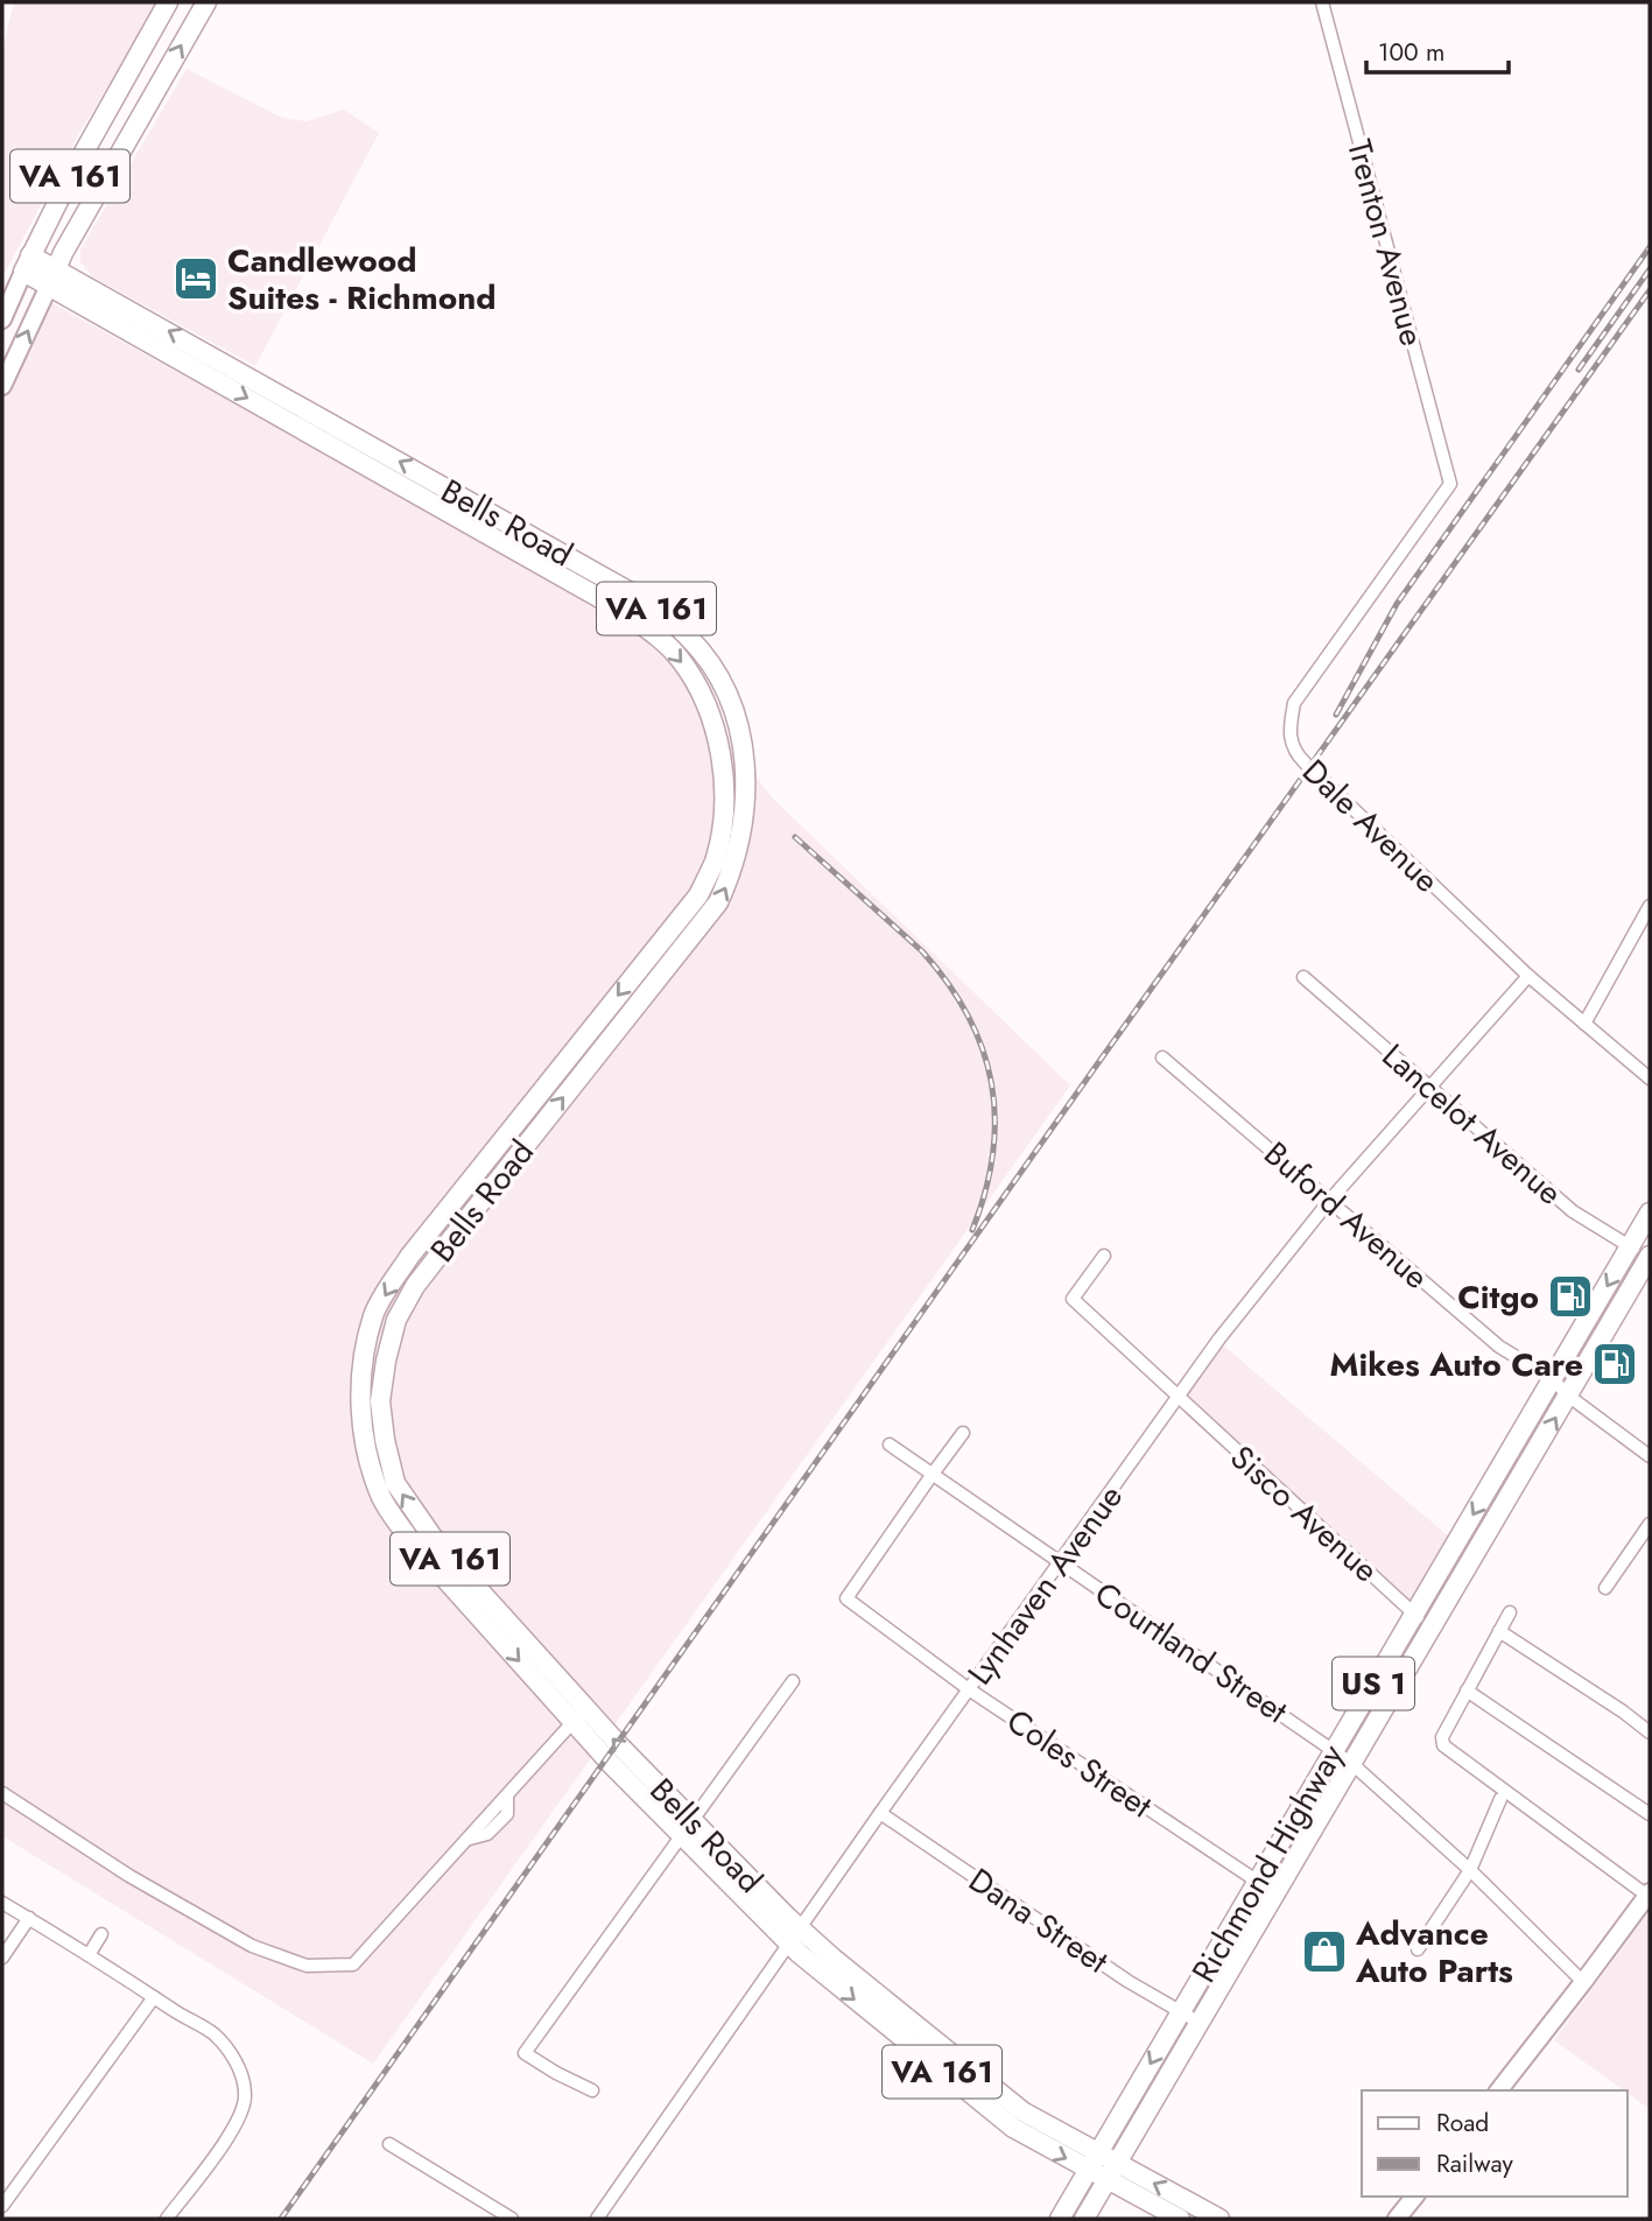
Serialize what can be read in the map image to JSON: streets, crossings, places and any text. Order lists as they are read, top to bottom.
{
  "streets": {
    "main road": [
      "VA 161",
      "Bells Road",
      "US 1",
      "Richmond Highway"
    ],
    "street": [
      "Trenton Avenue",
      "Dale Avenue",
      "Lancelot Avenue",
      "Buford Avenue",
      "Sisco Avenue",
      "Lynhaven Avenue",
      "Courtland Street",
      "Coles Street",
      "Dana Street"
    ]
  },
  "crossings": [
    ["VA 161", "Bells Road"],
    ["Trenton Avenue", "Dale Avenue"],
    ["Bells Road", "Lynhaven Avenue"],
    ["Bells Road", "Richmond Highway"],
    ["Dale Avenue", "Lynhaven Avenue"],
    ["Lancelot Avenue", "Lynhaven Avenue"],
    ["Lancelot Avenue", "Richmond Highway"],
    ["Buford Avenue", "Lynhaven Avenue"],
    ["Buford Avenue", "Richmond Highway"],
    ["Sisco Avenue", "Lynhaven Avenue"],
    ["Sisco Avenue", "Richmond Highway"],
    ["Lynhaven Avenue", "Courtland Street"],
    ["Lynhaven Avenue", "Coles Street"],
    ["Lynhaven Avenue", "Dana Street"],
    ["Courtland Street", "Coles Street"],
    ["Courtland Street", "Richmond Highway"],
    ["Coles Street", "Richmond Highway"],
    ["Richmond Highway", "Dana Street"]
  ],
  "places": {
    "hotel": ["Candlewood Suites - Richmond"],
    "fuel station": ["Citgo", "Mikes Auto Care"],
    "shop": ["Advance Auto Parts"]
  },
  "legend": ["Road", "Railway"],
  "scale_bar": "100 m"
}
